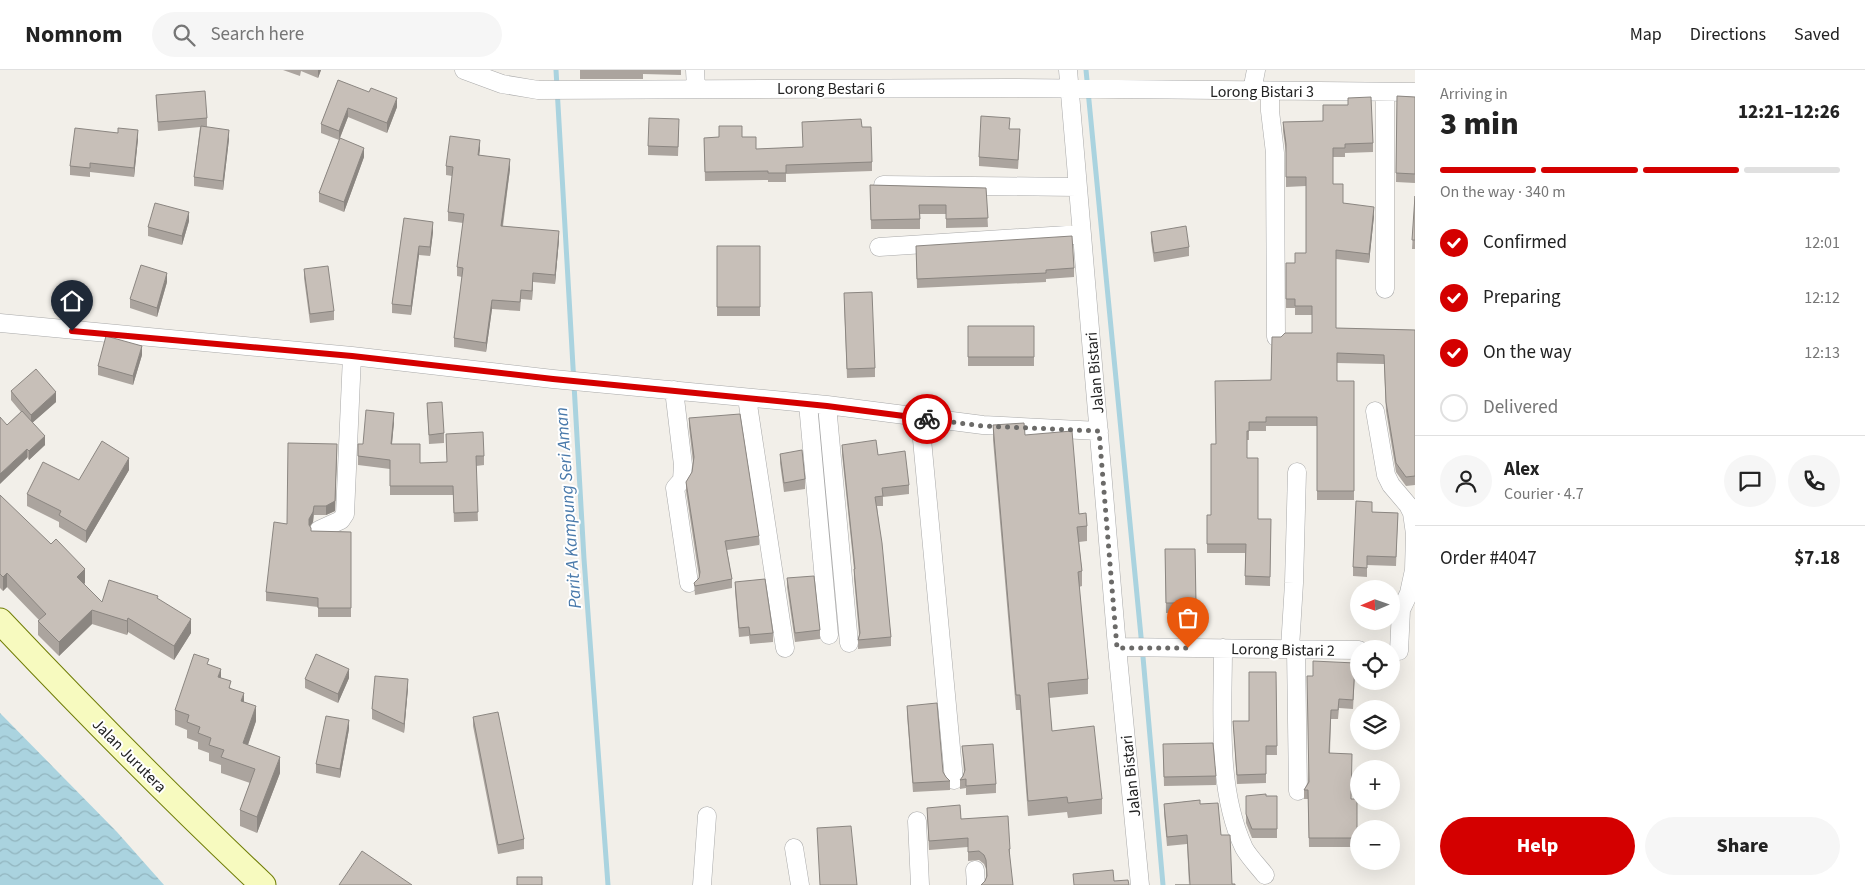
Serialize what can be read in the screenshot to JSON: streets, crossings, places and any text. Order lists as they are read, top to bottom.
{
  "streets": {
    "street": [
      "Lorong Bestari 6",
      "Lorong Bistari 3",
      "Jalan Bistari",
      "Lorong Bistari 2",
      "Jalan Jurutera"
    ]
  },
  "crossings": [
    ["Lorong Bestari 6", "Lorong Bistari 3"],
    ["Lorong Bestari 6", "Jalan Bistari"],
    ["Jalan Bistari", "Lorong Bistari 2"]
  ],
  "water": ["Parit A Kampung Seri Aman"],
  "north": "left",
  "page": {
    "header": "Nomnom",
    "search": "Search here",
    "nav": ["Map", "Directions", "Saved"],
    "heading": ["3 min", "Arriving in", "12:21–12:26"],
    "panel": [
      "Alex",
      "Courier · 4.7",
      "Order #4047",
      "$7.18"
    ],
    "bar": "On the way · 340 m",
    "list": [
      ["Confirmed", "12:01"],
      ["Preparing", "12:12"],
      ["On the way", "12:13"],
      "Delivered"
    ],
    "map_buttons": ["+", "−"],
    "buttons": ["Help", "Share"]
  }
}
